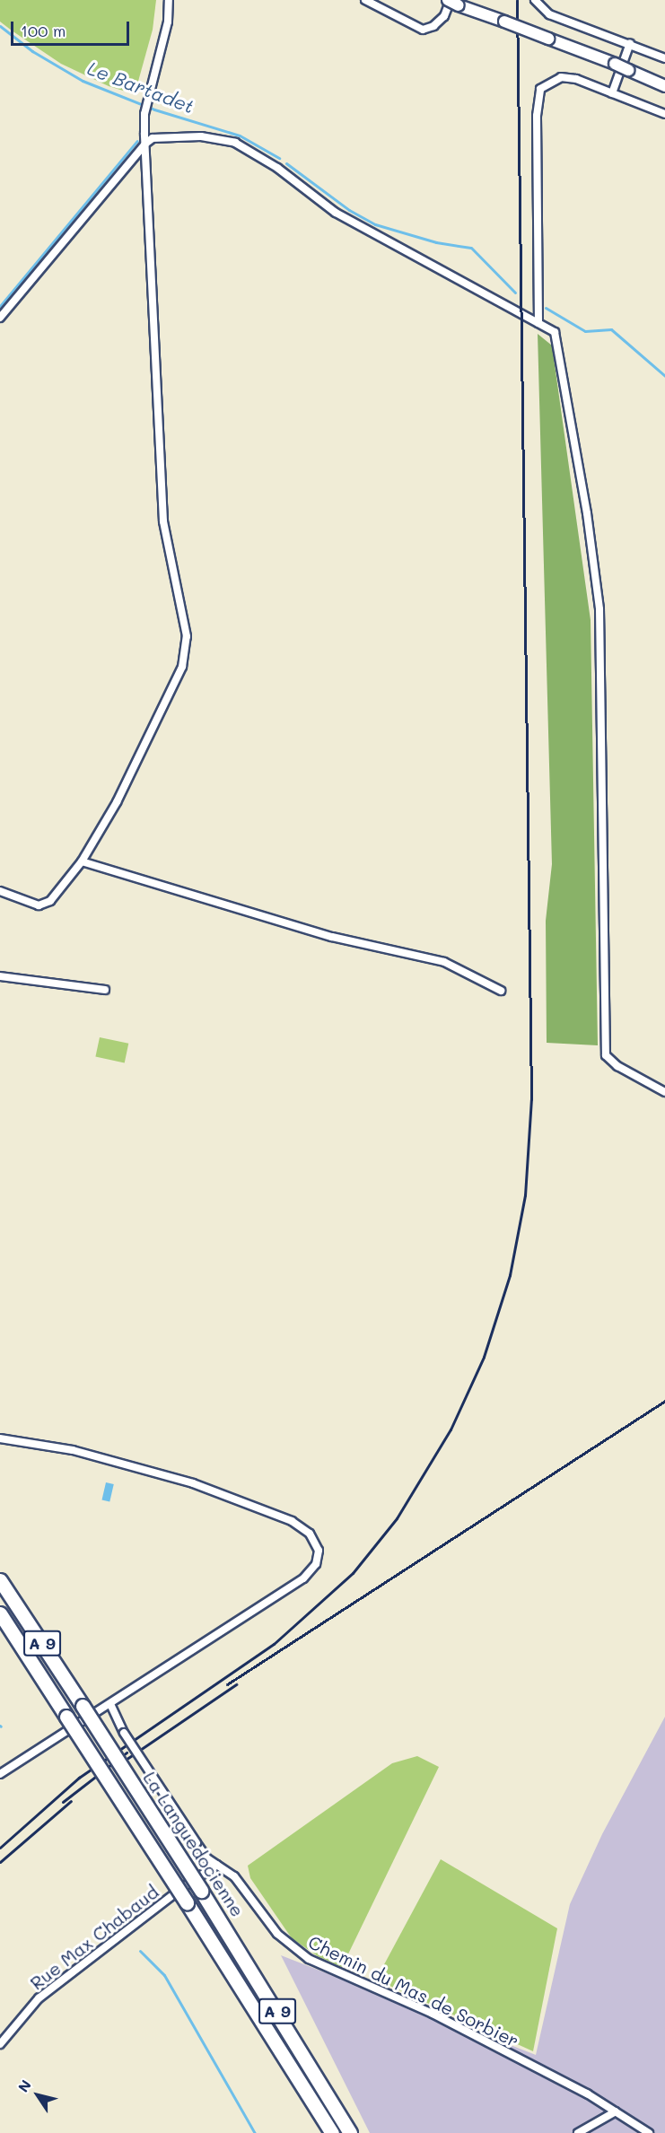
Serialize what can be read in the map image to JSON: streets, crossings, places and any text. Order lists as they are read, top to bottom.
{
  "streets": {
    "highway": ["A 9", "La Languedocienne"],
    "street": ["Rue Max Chabaud", "Chemin du Mas de Sorbier"]
  },
  "crossings": [
    ["Rue Max Chabaud", "Chemin du Mas de Sorbier"]
  ],
  "water": ["Le Bartadet"],
  "scale_bar": "100 m",
  "north": "top left"
}
